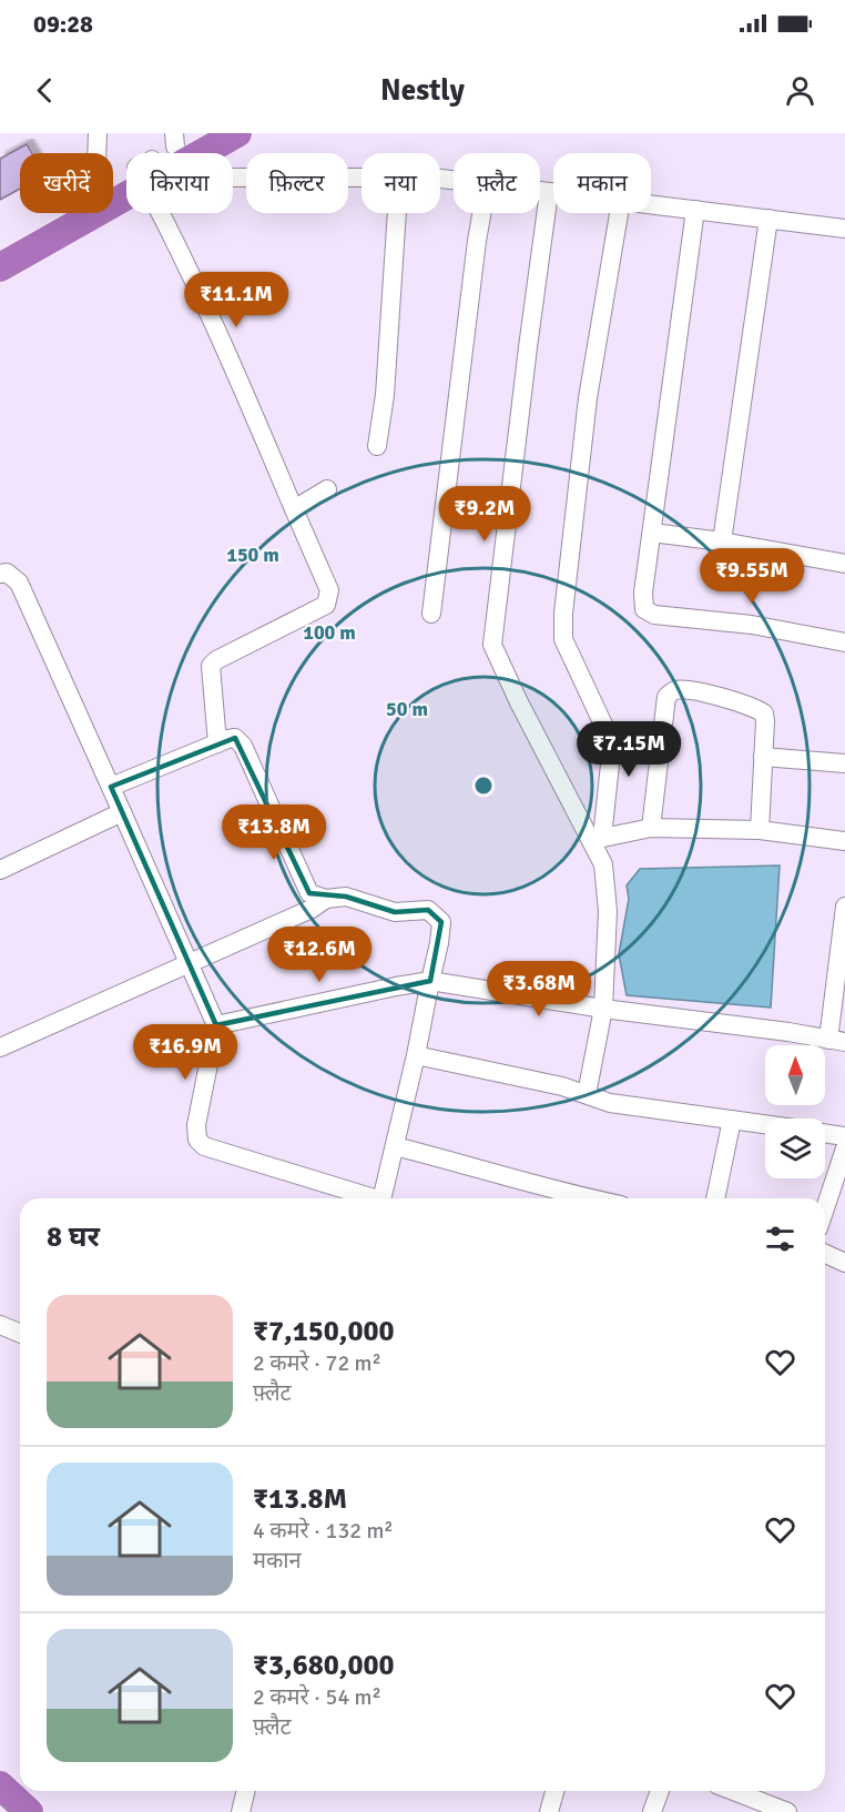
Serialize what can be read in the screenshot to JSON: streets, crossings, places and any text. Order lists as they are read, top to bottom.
{
  "north": "top",
  "page": {
    "status": "09:28",
    "header": "Nestly",
    "chip": [
      "खरीदें",
      "किराया",
      "फ़िल्टर",
      "नया",
      "फ़्लैट",
      "मकान"
    ],
    "price": [
      "₹11.1M",
      "₹9.2M",
      "₹9.55M",
      "₹7.15M",
      "₹13.8M",
      "₹12.6M",
      "₹3.68M",
      "₹16.9M"
    ],
    "heading": "8 घर",
    "list": [
      {
        "name": "₹7,150,000",
        "note": "2 कमरे · 72 m² · फ़्लैट"
      },
      {
        "name": "₹13.8M",
        "note": "4 कमरे · 132 m² · मकान"
      },
      {
        "name": "₹3,680,000",
        "note": "2 कमरे · 54 m² · फ़्लैट"
      }
    ]
  },
  "rings": ["150 m", "100 m", "50 m"]
}
